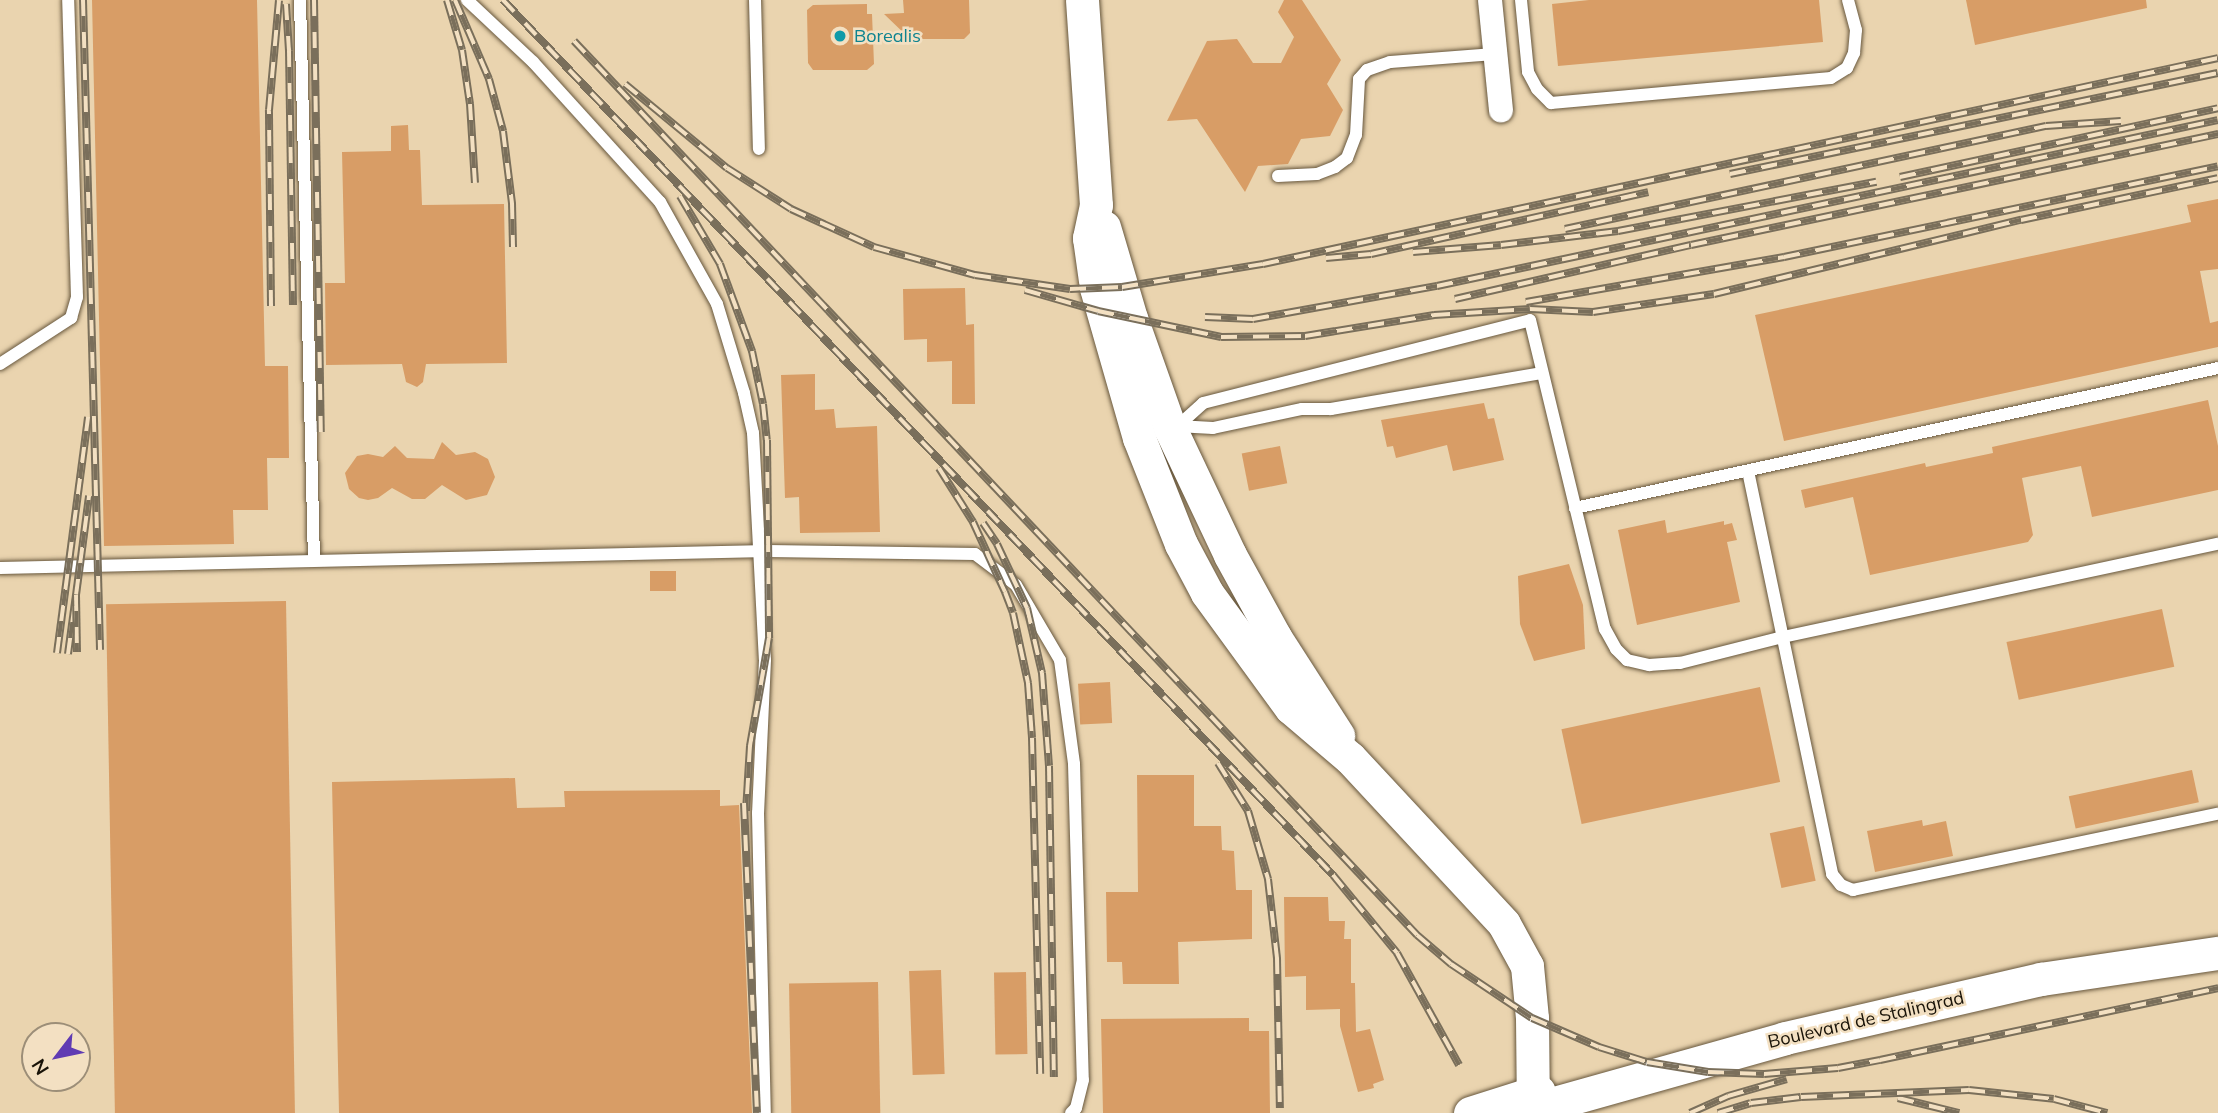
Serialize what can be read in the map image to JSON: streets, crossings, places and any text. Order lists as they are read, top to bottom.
{
  "streets": {
    "main road": ["Boulevard de Stalingrad"]
  },
  "places": ["Borealis"],
  "north": "bottom left"
}
